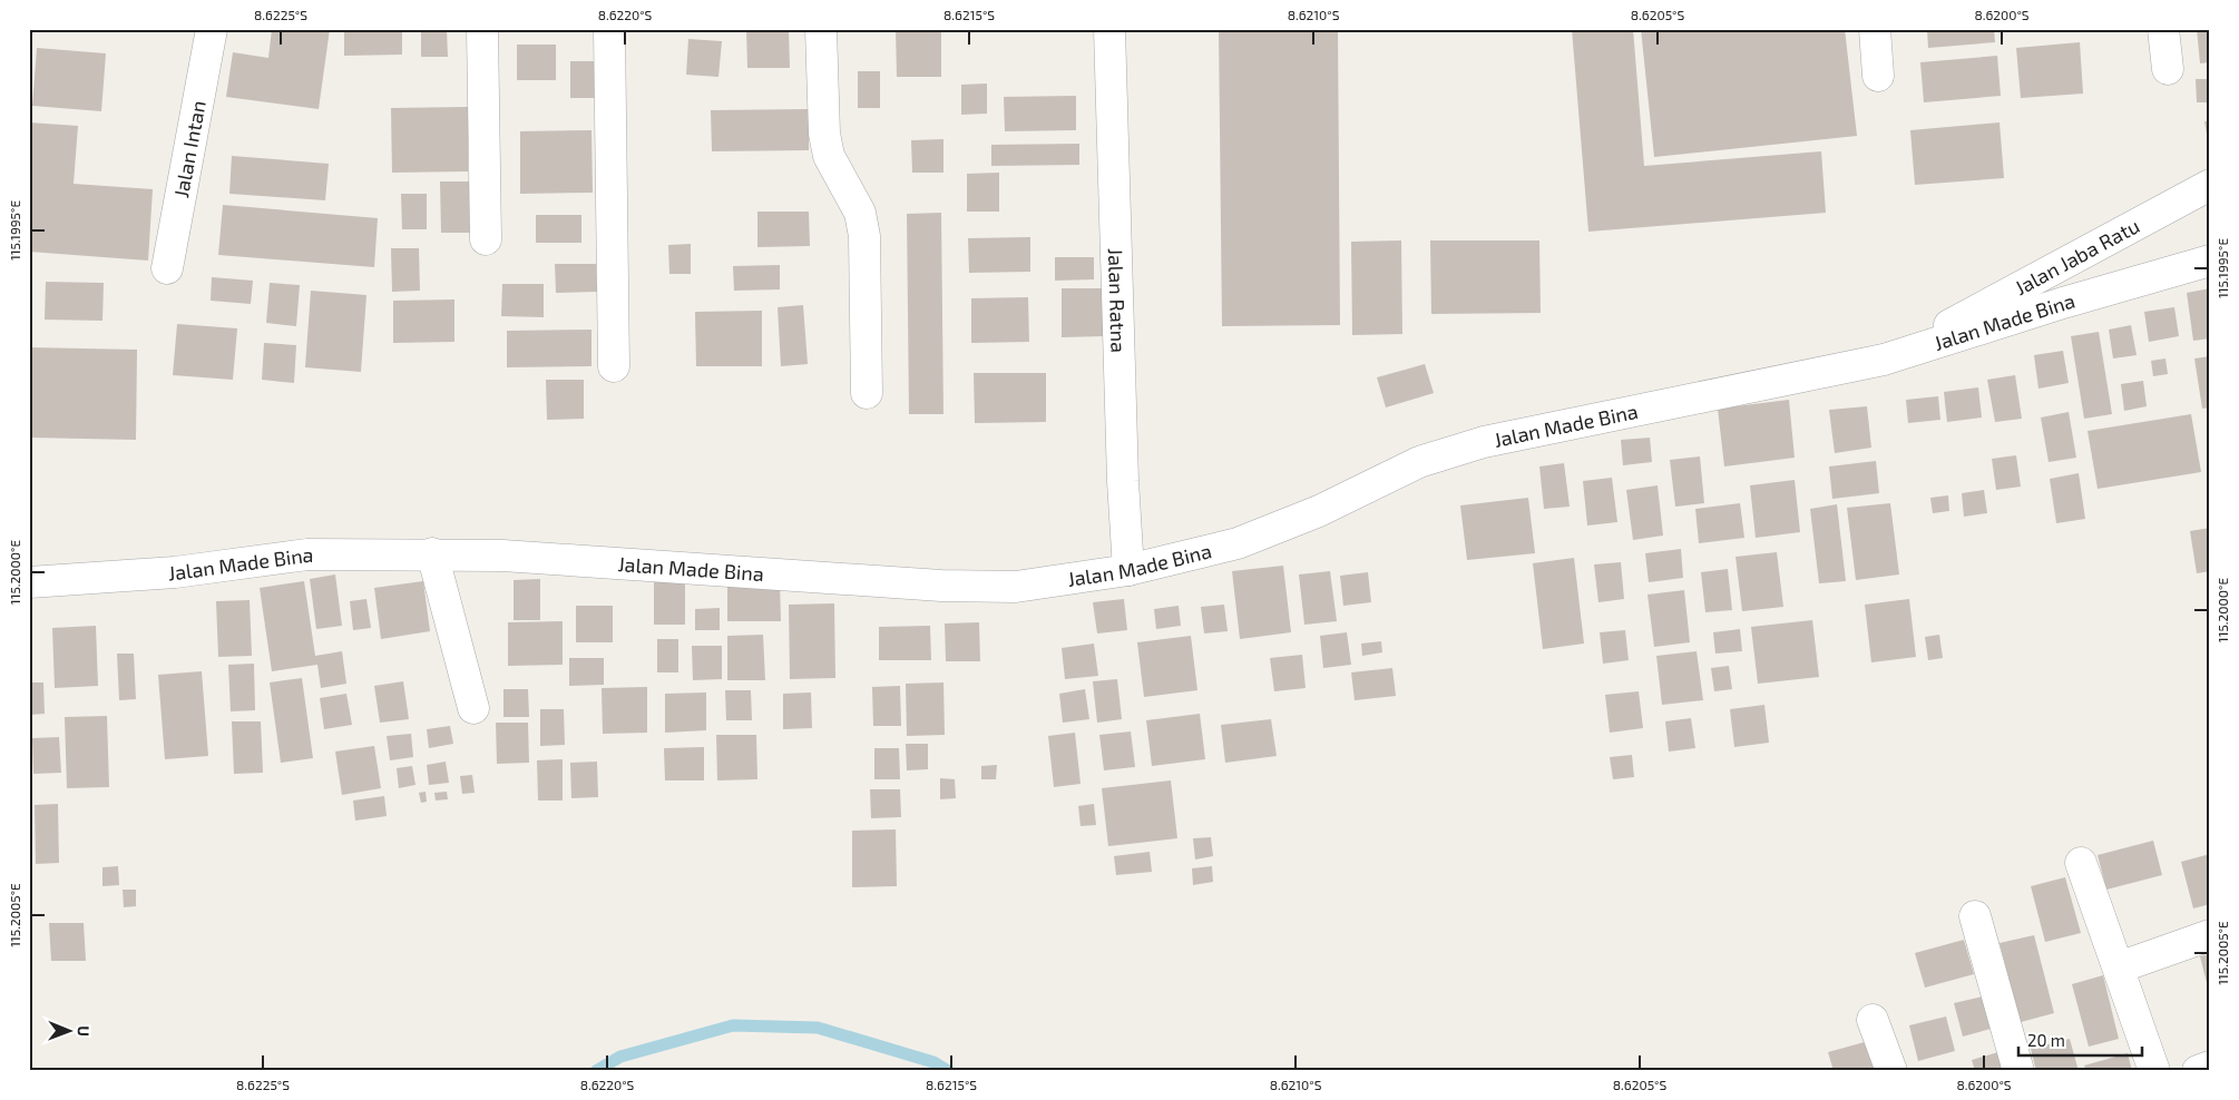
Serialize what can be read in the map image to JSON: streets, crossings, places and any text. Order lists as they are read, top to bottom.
{
  "streets": {
    "street": [
      "Jalan Intan",
      "Jalan Jaba Ratu",
      "Jalan Ratna",
      "Jalan Made Bina"
    ]
  },
  "crossings": [
    ["Jalan Jaba Ratu", "Jalan Made Bina"],
    ["Jalan Ratna", "Jalan Made Bina"]
  ],
  "scale_bar": "20 m",
  "north": "right",
  "coordinates": [
    "8.6225°S",
    "8.6220°S",
    "8.6215°S",
    "8.6210°S",
    "8.6205°S",
    "8.6200°S",
    "115.1995°E",
    "115.2000°E",
    "115.2005°E"
  ]
}
